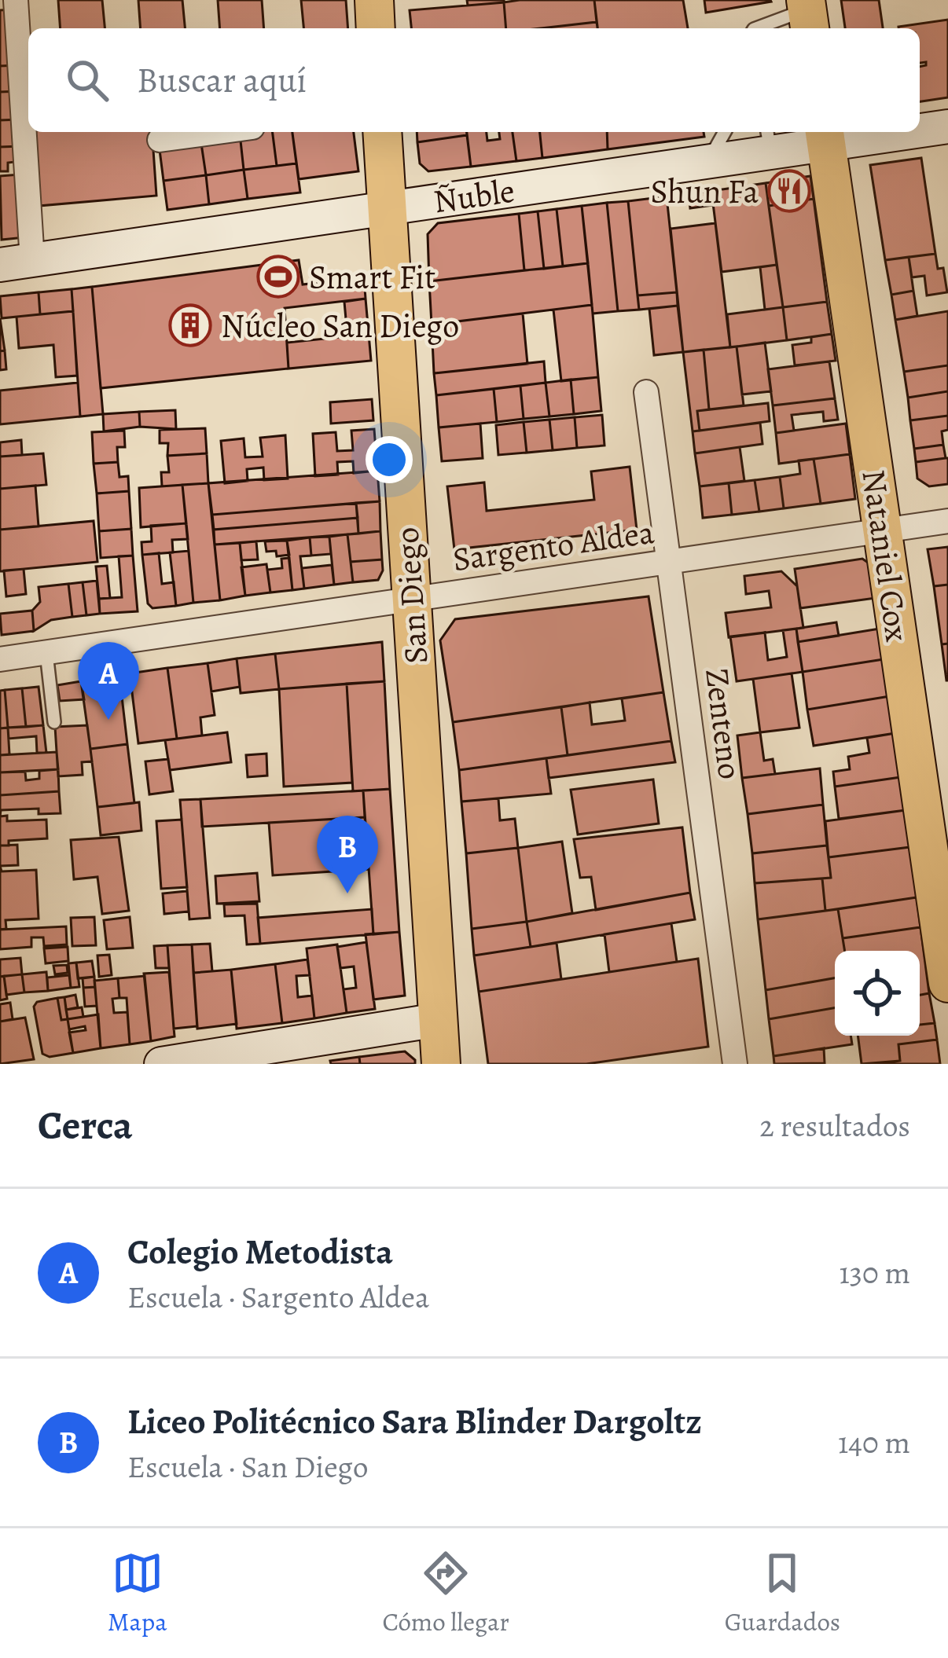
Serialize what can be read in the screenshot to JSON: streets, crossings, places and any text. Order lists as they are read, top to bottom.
{
  "streets": {
    "main road": ["Ñuble", "Nataniel Cox", "San Diego"],
    "street": ["Sargento Aldea", "Zenteno"]
  },
  "crossings": [
    ["Ñuble", "Nataniel Cox"],
    ["Ñuble", "San Diego"],
    ["Sargento Aldea", "Nataniel Cox"],
    ["Sargento Aldea", "San Diego"],
    ["Sargento Aldea", "Zenteno"]
  ],
  "places": {
    "restaurant": ["Shun Fa"],
    "sports": ["Smart Fit"],
    "building": ["Núcleo San Diego"]
  },
  "page": {
    "search": "Buscar aquí",
    "pins": ["A", "B"],
    "heading": ["Cerca", "2 resultados"],
    "list": [
      {
        "mark": "A",
        "name": "Colegio Metodista",
        "note": "Escuela · Sargento Aldea",
        "value": "130 m"
      },
      {
        "mark": "B",
        "name": "Liceo Politécnico Sara Blinder Dargoltz",
        "note": "Escuela · San Diego",
        "value": "140 m"
      }
    ],
    "nav": ["Mapa", "Cómo llegar", "Guardados"]
  }
}
